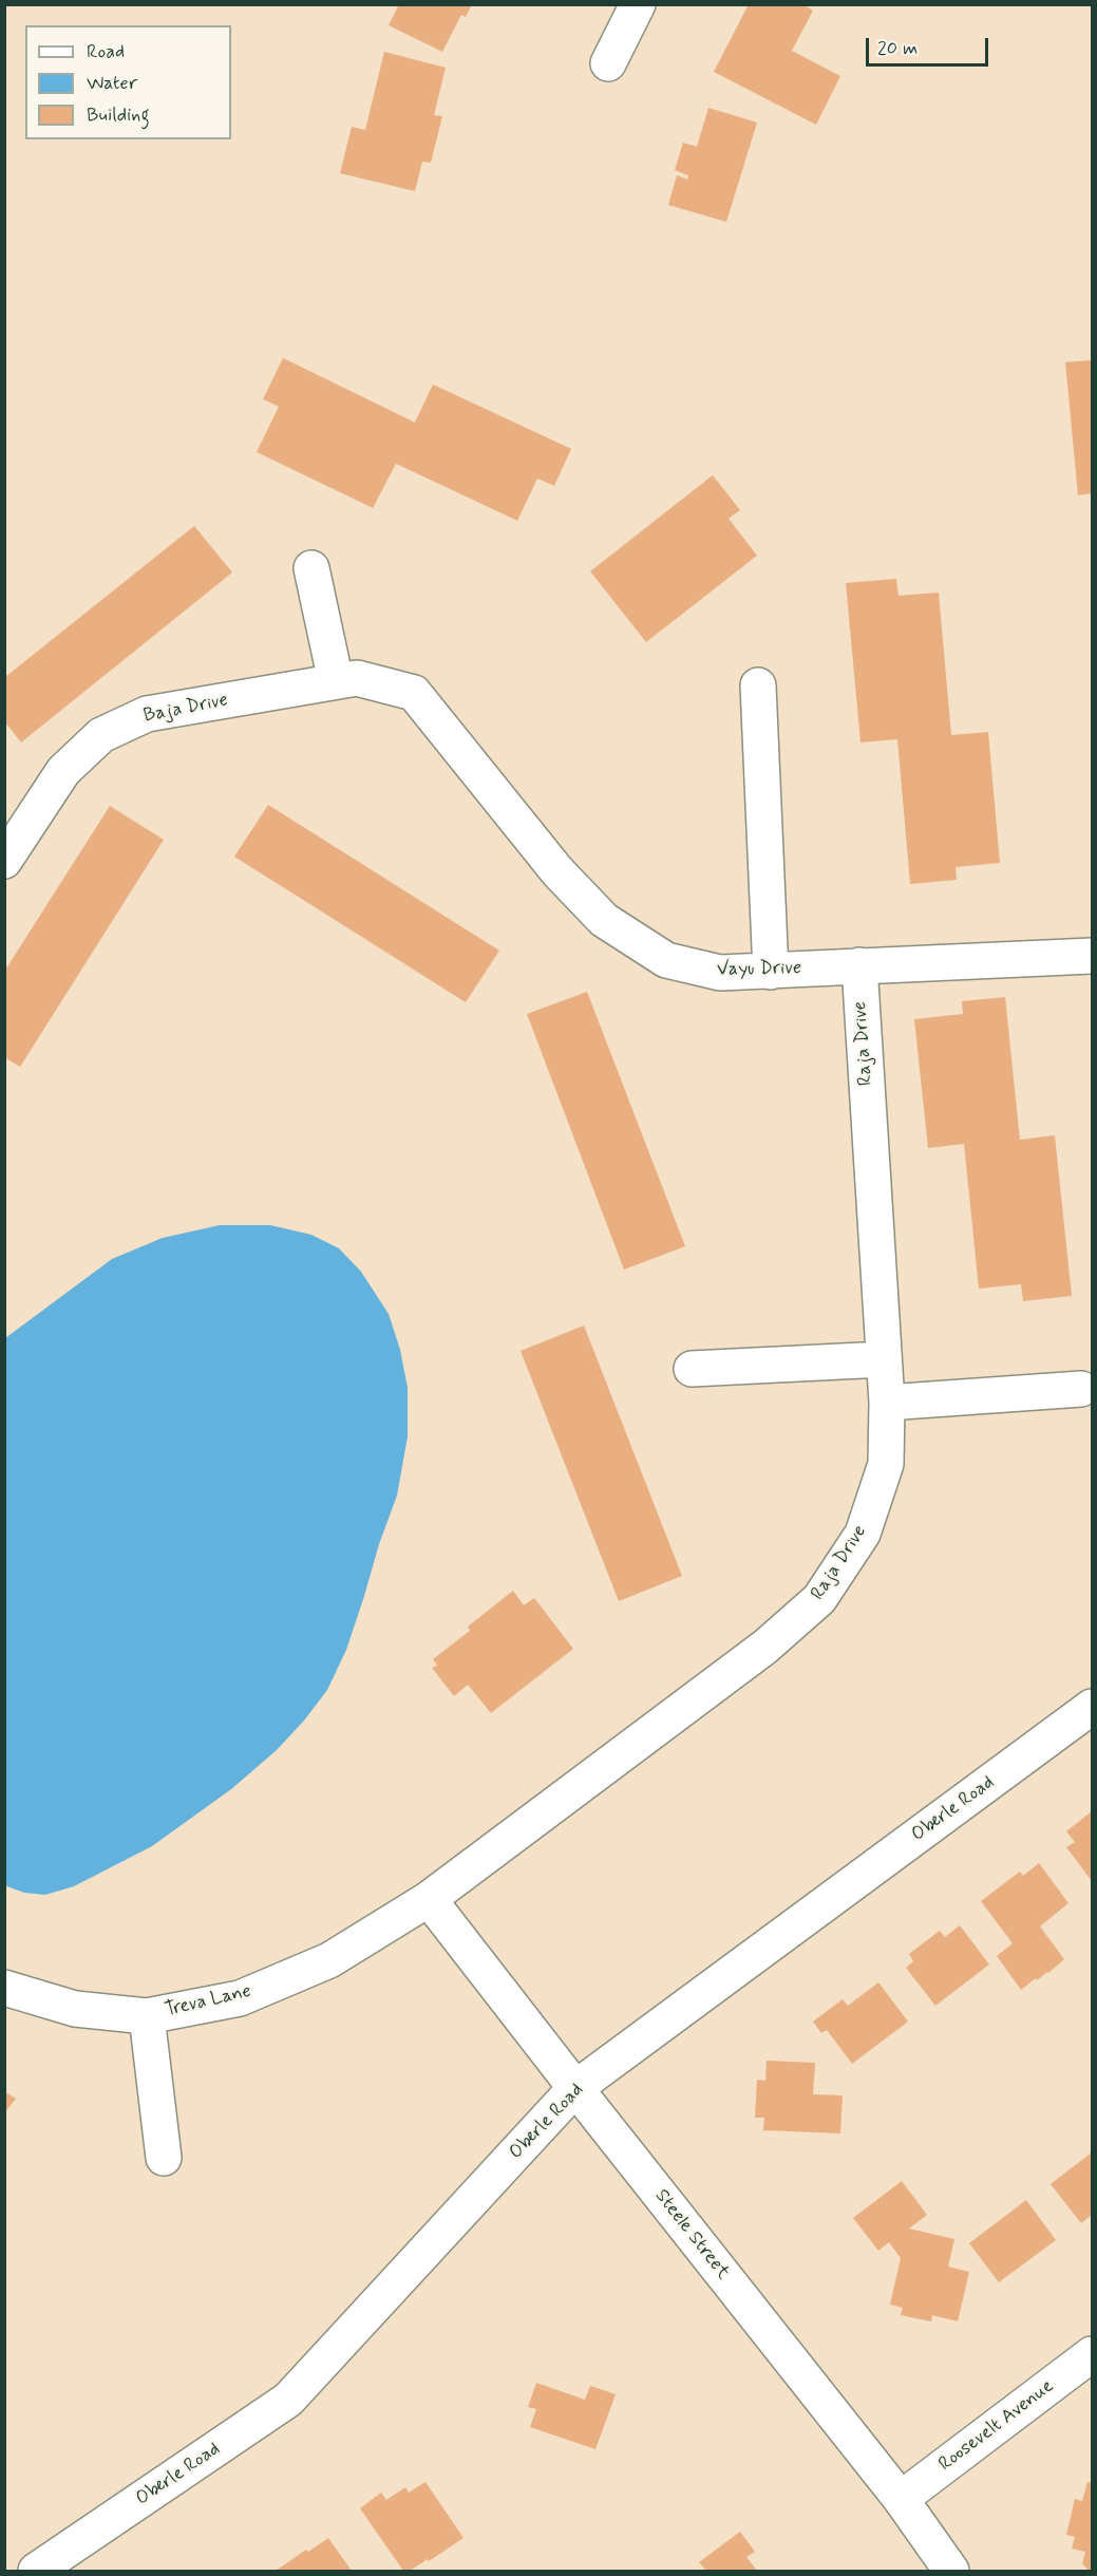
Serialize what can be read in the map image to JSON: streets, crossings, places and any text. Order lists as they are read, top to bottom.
{
  "streets": {
    "street": [
      "Baja Drive",
      "Vayu Drive",
      "Raja Drive",
      "Oberle Road",
      "Treva Lane",
      "Steele Street",
      "Roosevelt Avenue"
    ]
  },
  "crossings": [
    ["Baja Drive", "Vayu Drive"],
    ["Vayu Drive", "Raja Drive"],
    ["Raja Drive", "Treva Lane"],
    ["Raja Drive", "Steele Street"],
    ["Oberle Road", "Steele Street"],
    ["Treva Lane", "Steele Street"],
    ["Steele Street", "Roosevelt Avenue"]
  ],
  "legend": ["Road", "Water", "Building"],
  "scale_bar": "20 m"
}
